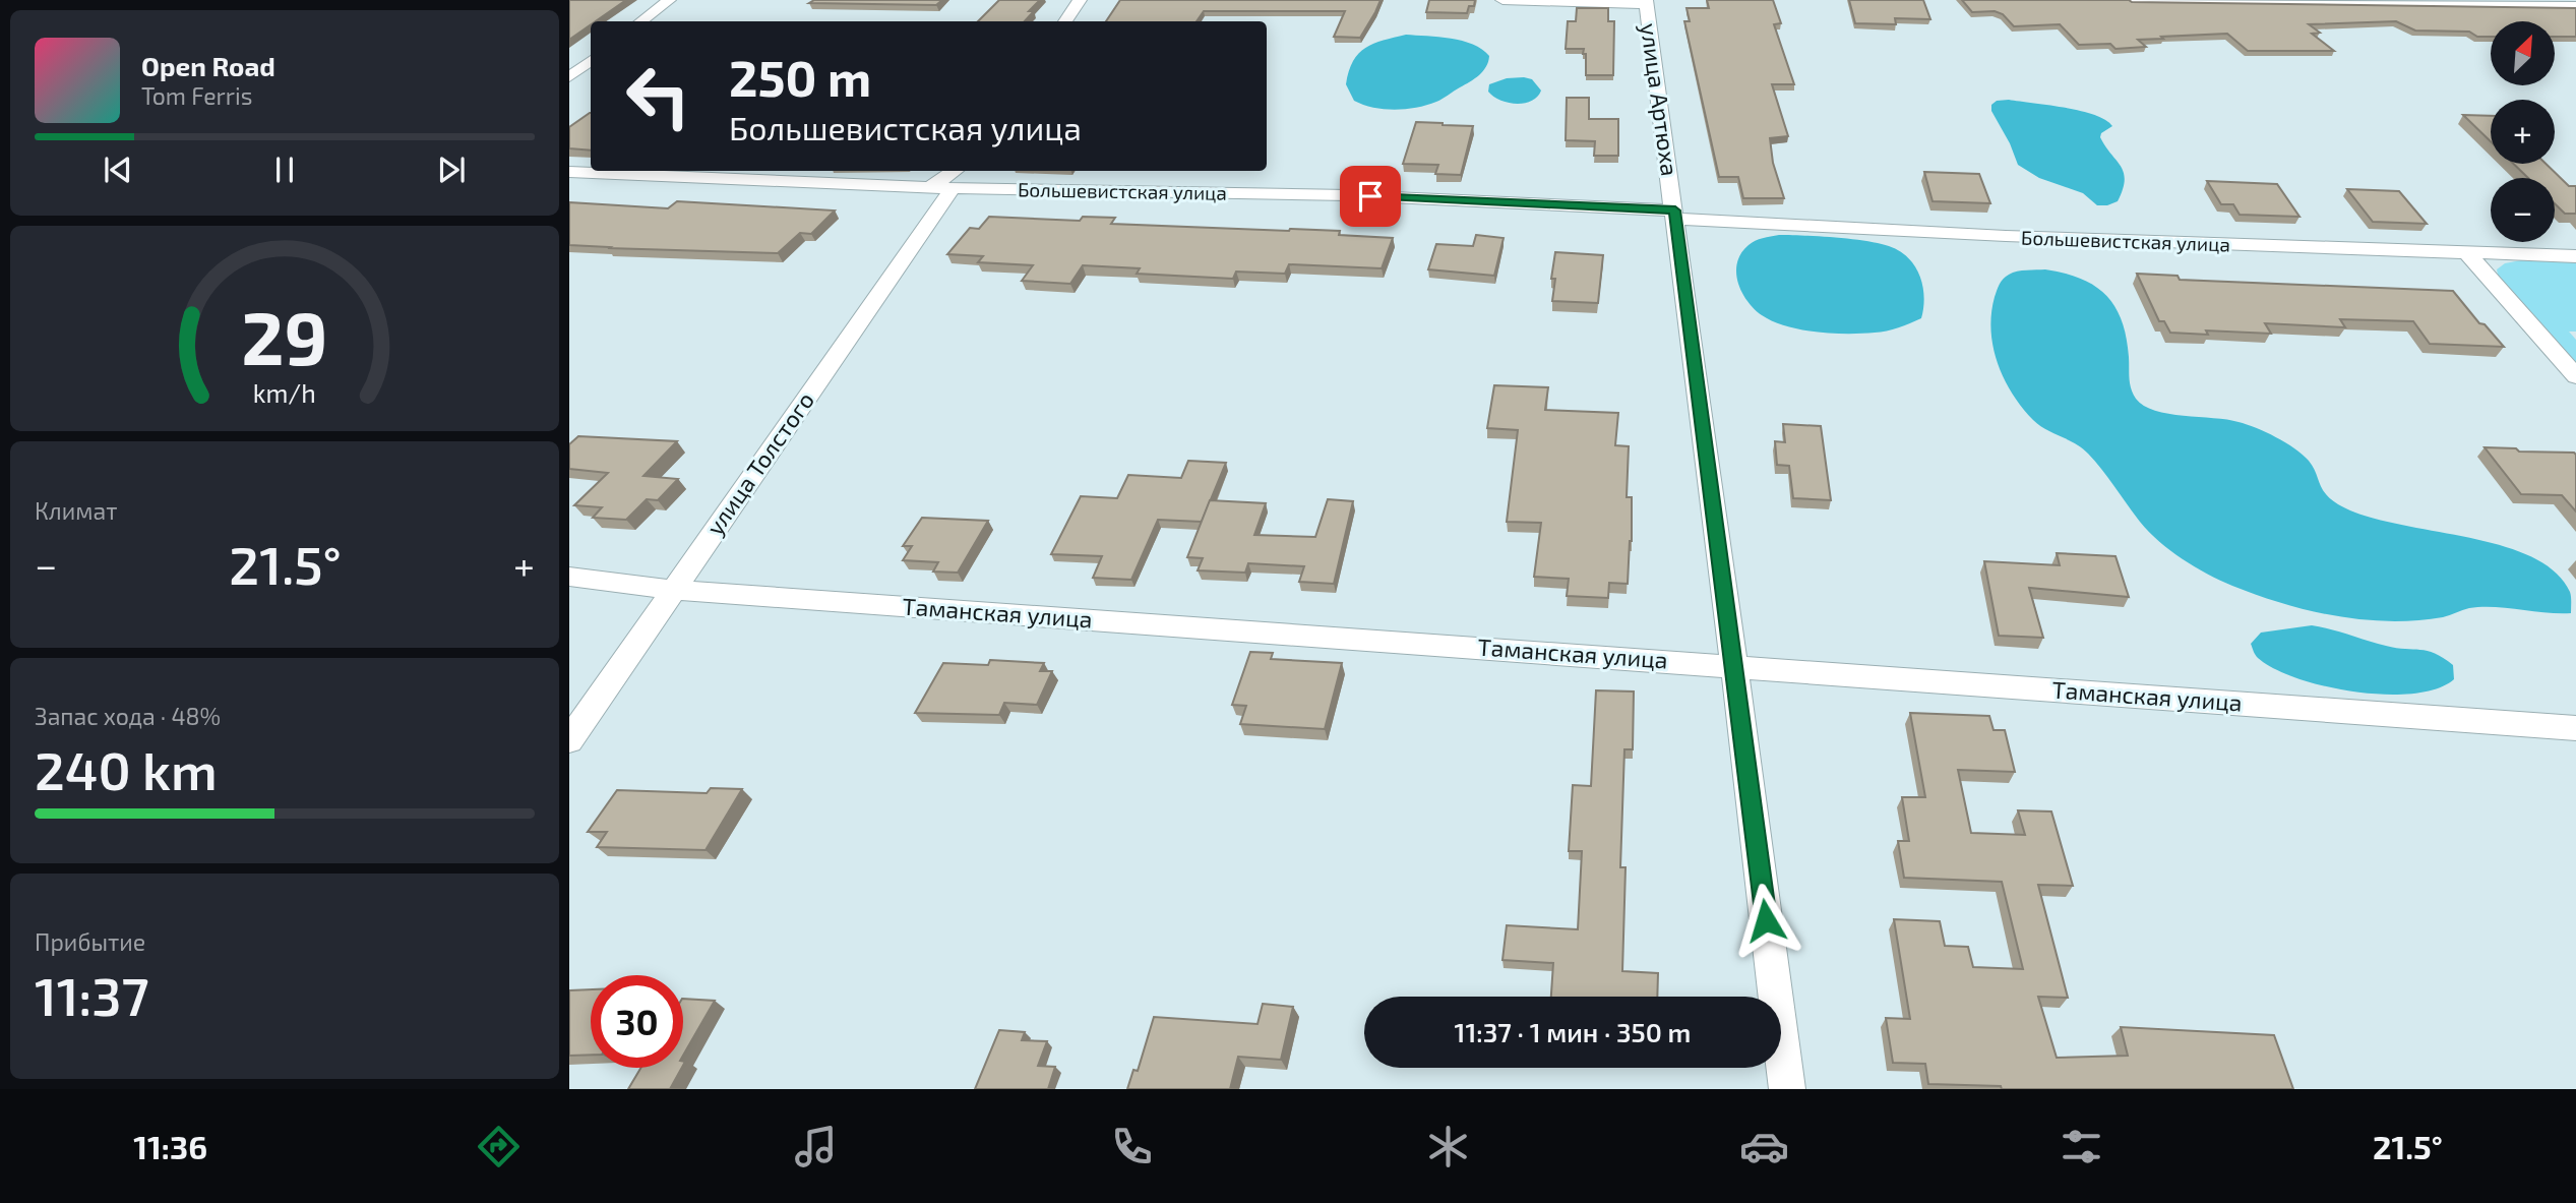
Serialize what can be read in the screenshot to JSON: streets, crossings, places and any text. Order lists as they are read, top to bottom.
{
  "streets": {
    "street": [
      "улица Артюха",
      "Большевистская улица",
      "улица Толстого",
      "Таманская улица"
    ]
  },
  "crossings": [
    ["улица Артюха", "Большевистская улица"],
    ["улица Артюха", "Таманская улица"],
    ["Большевистская улица", "улица Толстого"],
    ["улица Толстого", "Таманская улица"]
  ],
  "north": "top right",
  "page": {
    "map_buttons": ["+", "−"],
    "turn": ["250 m", "Большевистская улица"],
    "song": ["Open Road", "Tom Ferris"],
    "tile": [
      "Климат",
      ["Запас хода · 48%", "240 km"],
      ["Прибытие", "11:37"]
    ],
    "heat": ["−", "21.5°", "+"],
    "limit": "30",
    "trip": "11:37 · 1 мин · 350 m",
    "tabs": ["11:36", "21.5°"],
    "gauge": ["29", "km/h"]
  }
}
